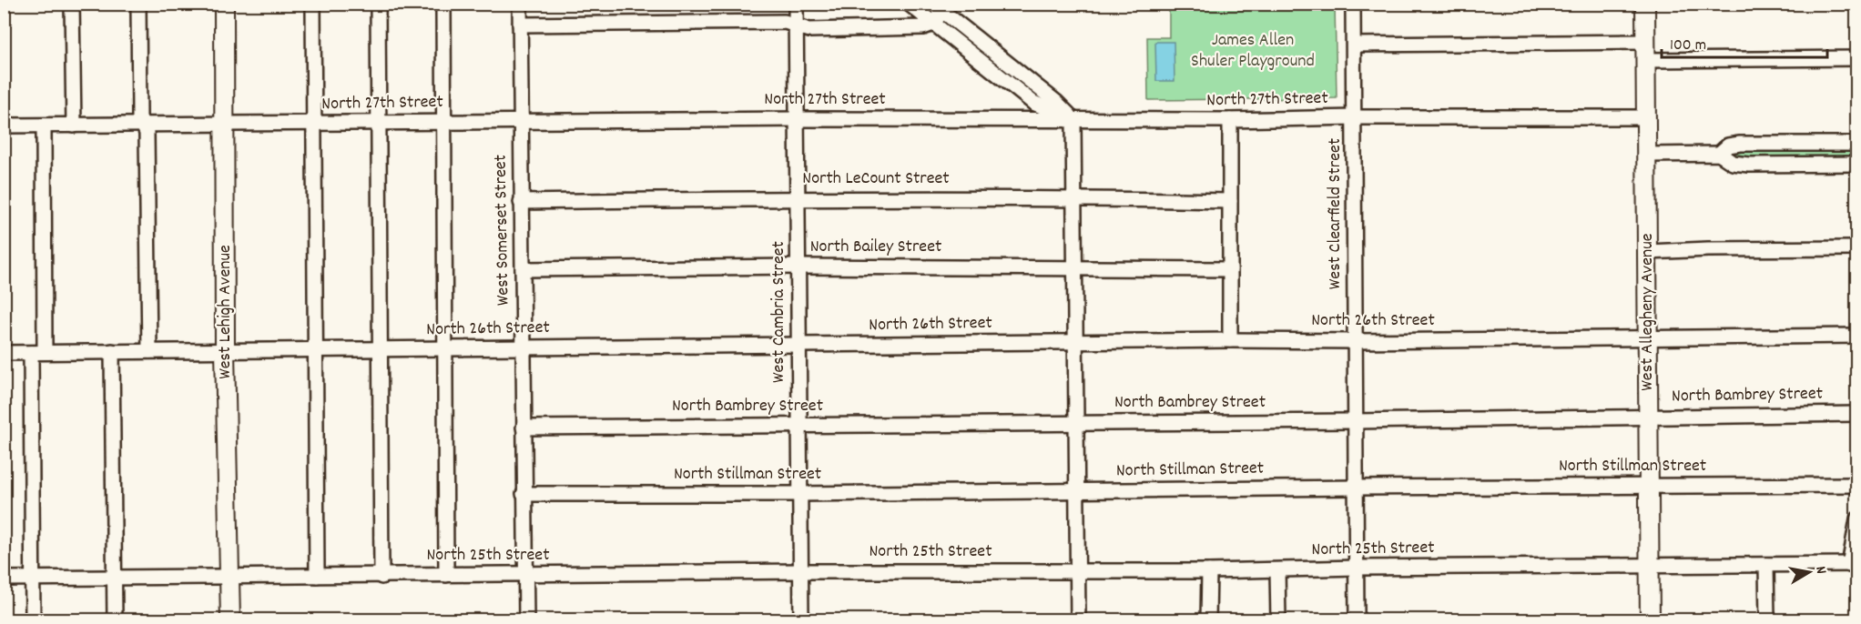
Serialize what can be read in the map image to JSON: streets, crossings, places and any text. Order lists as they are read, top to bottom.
{
  "streets": {
    "main road": ["West Lehigh Avenue", "West Allegheny Avenue"],
    "street": [
      "North 27th Street",
      "North LeCount Street",
      "West Clearfield Street",
      "West Somerset Street",
      "North Bailey Street",
      "West Cambria Street",
      "North 26th Street",
      "North Bambrey Street",
      "North Stillman Street",
      "North 25th Street"
    ]
  },
  "crossings": [
    ["North 27th Street", "West Clearfield Street"],
    ["North 27th Street", "West Somerset Street"],
    ["North 27th Street", "West Lehigh Avenue"],
    ["North 27th Street", "West Cambria Street"],
    ["North 27th Street", "West Allegheny Avenue"],
    ["North LeCount Street", "West Somerset Street"],
    ["North LeCount Street", "West Cambria Street"],
    ["West Clearfield Street", "North 26th Street"],
    ["West Clearfield Street", "North Bambrey Street"],
    ["West Clearfield Street", "North Stillman Street"],
    ["West Clearfield Street", "North 25th Street"],
    ["West Somerset Street", "North Bailey Street"],
    ["West Somerset Street", "North 26th Street"],
    ["West Somerset Street", "North Bambrey Street"],
    ["West Somerset Street", "North Stillman Street"],
    ["West Somerset Street", "North 25th Street"],
    ["North Bailey Street", "West Cambria Street"],
    ["West Lehigh Avenue", "North 26th Street"],
    ["West Lehigh Avenue", "North 25th Street"],
    ["West Cambria Street", "North 26th Street"],
    ["West Cambria Street", "North Bambrey Street"],
    ["West Cambria Street", "North Stillman Street"],
    ["West Cambria Street", "North 25th Street"],
    ["West Allegheny Avenue", "North 26th Street"],
    ["West Allegheny Avenue", "North Bambrey Street"],
    ["West Allegheny Avenue", "North Stillman Street"],
    ["West Allegheny Avenue", "North 25th Street"]
  ],
  "parks": ["James Allen Shuler Playground"],
  "scale_bar": "100 m",
  "north": "right"
}
